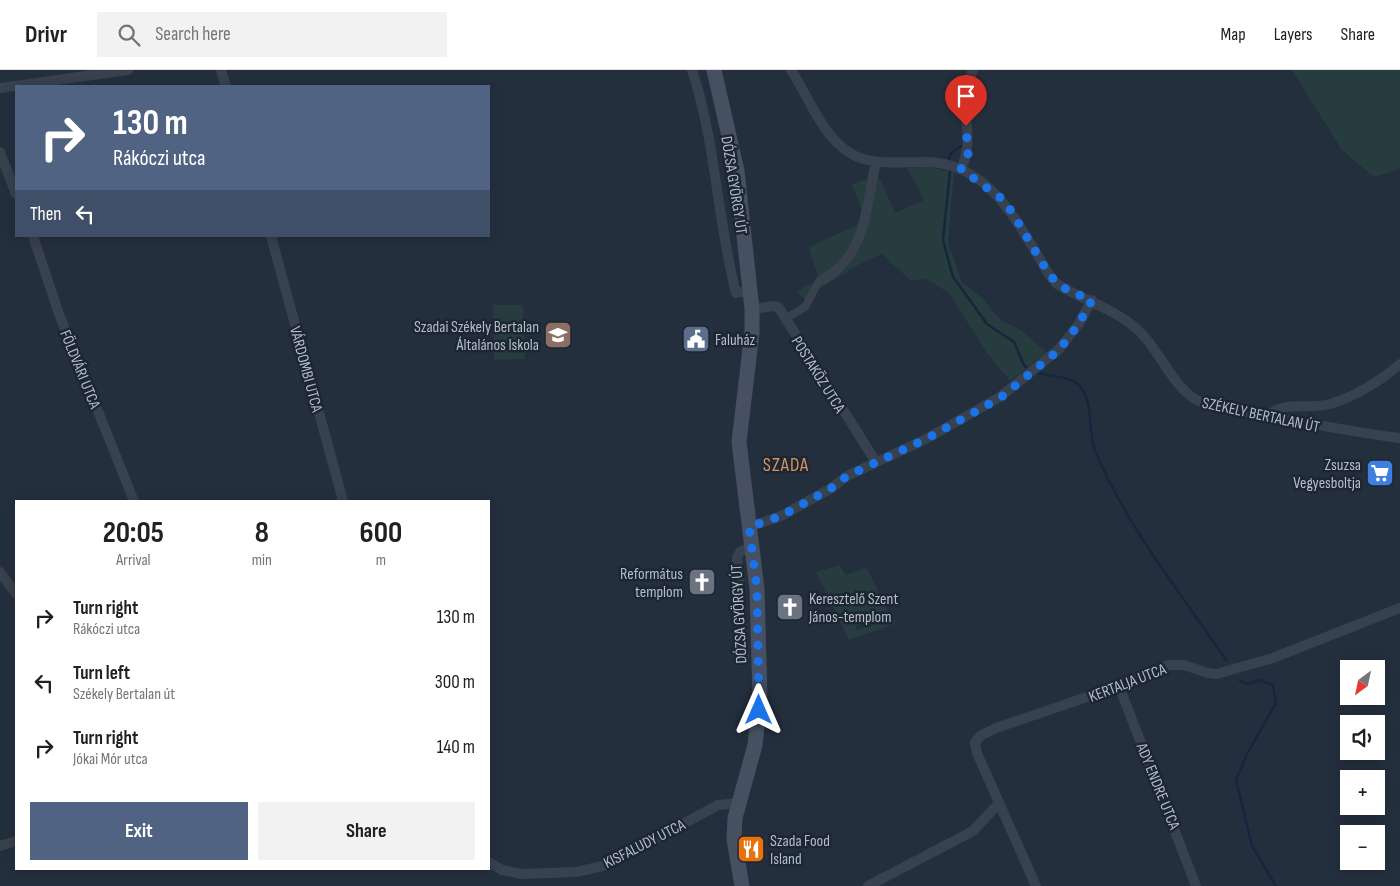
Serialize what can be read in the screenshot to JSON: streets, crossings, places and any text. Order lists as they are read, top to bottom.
{
  "streets": {
    "main road": ["DÓZSA GYÖRGY ÚT"],
    "street": [
      "FÖLDVÁRI UTCA",
      "VÁRDOMBI UTCA",
      "POSTAKÖZ UTCA",
      "SZÉKELY BERTALAN ÚT",
      "KERTALJA UTCA",
      "ADY ENDRE UTCA",
      "KISFALUDY UTCA"
    ]
  },
  "crossings": [
    ["DÓZSA GYÖRGY ÚT", "POSTAKÖZ UTCA"],
    ["DÓZSA GYÖRGY ÚT", "KISFALUDY UTCA"],
    ["KERTALJA UTCA", "ADY ENDRE UTCA"]
  ],
  "districts": ["SZADA"],
  "places": {
    "school or university": ["Szadai Székely Bertalan Általános Iskola"],
    "public building": ["Faluház"],
    "supermarket": ["Zsuzsa Vegyesboltja"],
    "church": ["Református templom", "Keresztelő Szent János-templom"],
    "restaurant": ["Szada Food Island"]
  },
  "north": "bottom left",
  "page": {
    "header": "Drivr",
    "search": "Search here",
    "nav": ["Map", "Layers", "Share"],
    "turn": ["130 m", "Rákóczi utca"],
    "then": "Then",
    "eta": [
      "20:05",
      "Arrival",
      "8",
      "min",
      "600",
      "m"
    ],
    "list": [
      {
        "name": "Turn right",
        "note": "Rákóczi utca",
        "value": "130 m"
      },
      {
        "name": "Turn left",
        "note": "Székely Bertalan út",
        "value": "300 m"
      },
      {
        "name": "Turn right",
        "note": "Jókai Mór utca",
        "value": "140 m"
      }
    ],
    "map_buttons": ["+", "−"],
    "buttons": ["Exit", "Share"]
  }
}
